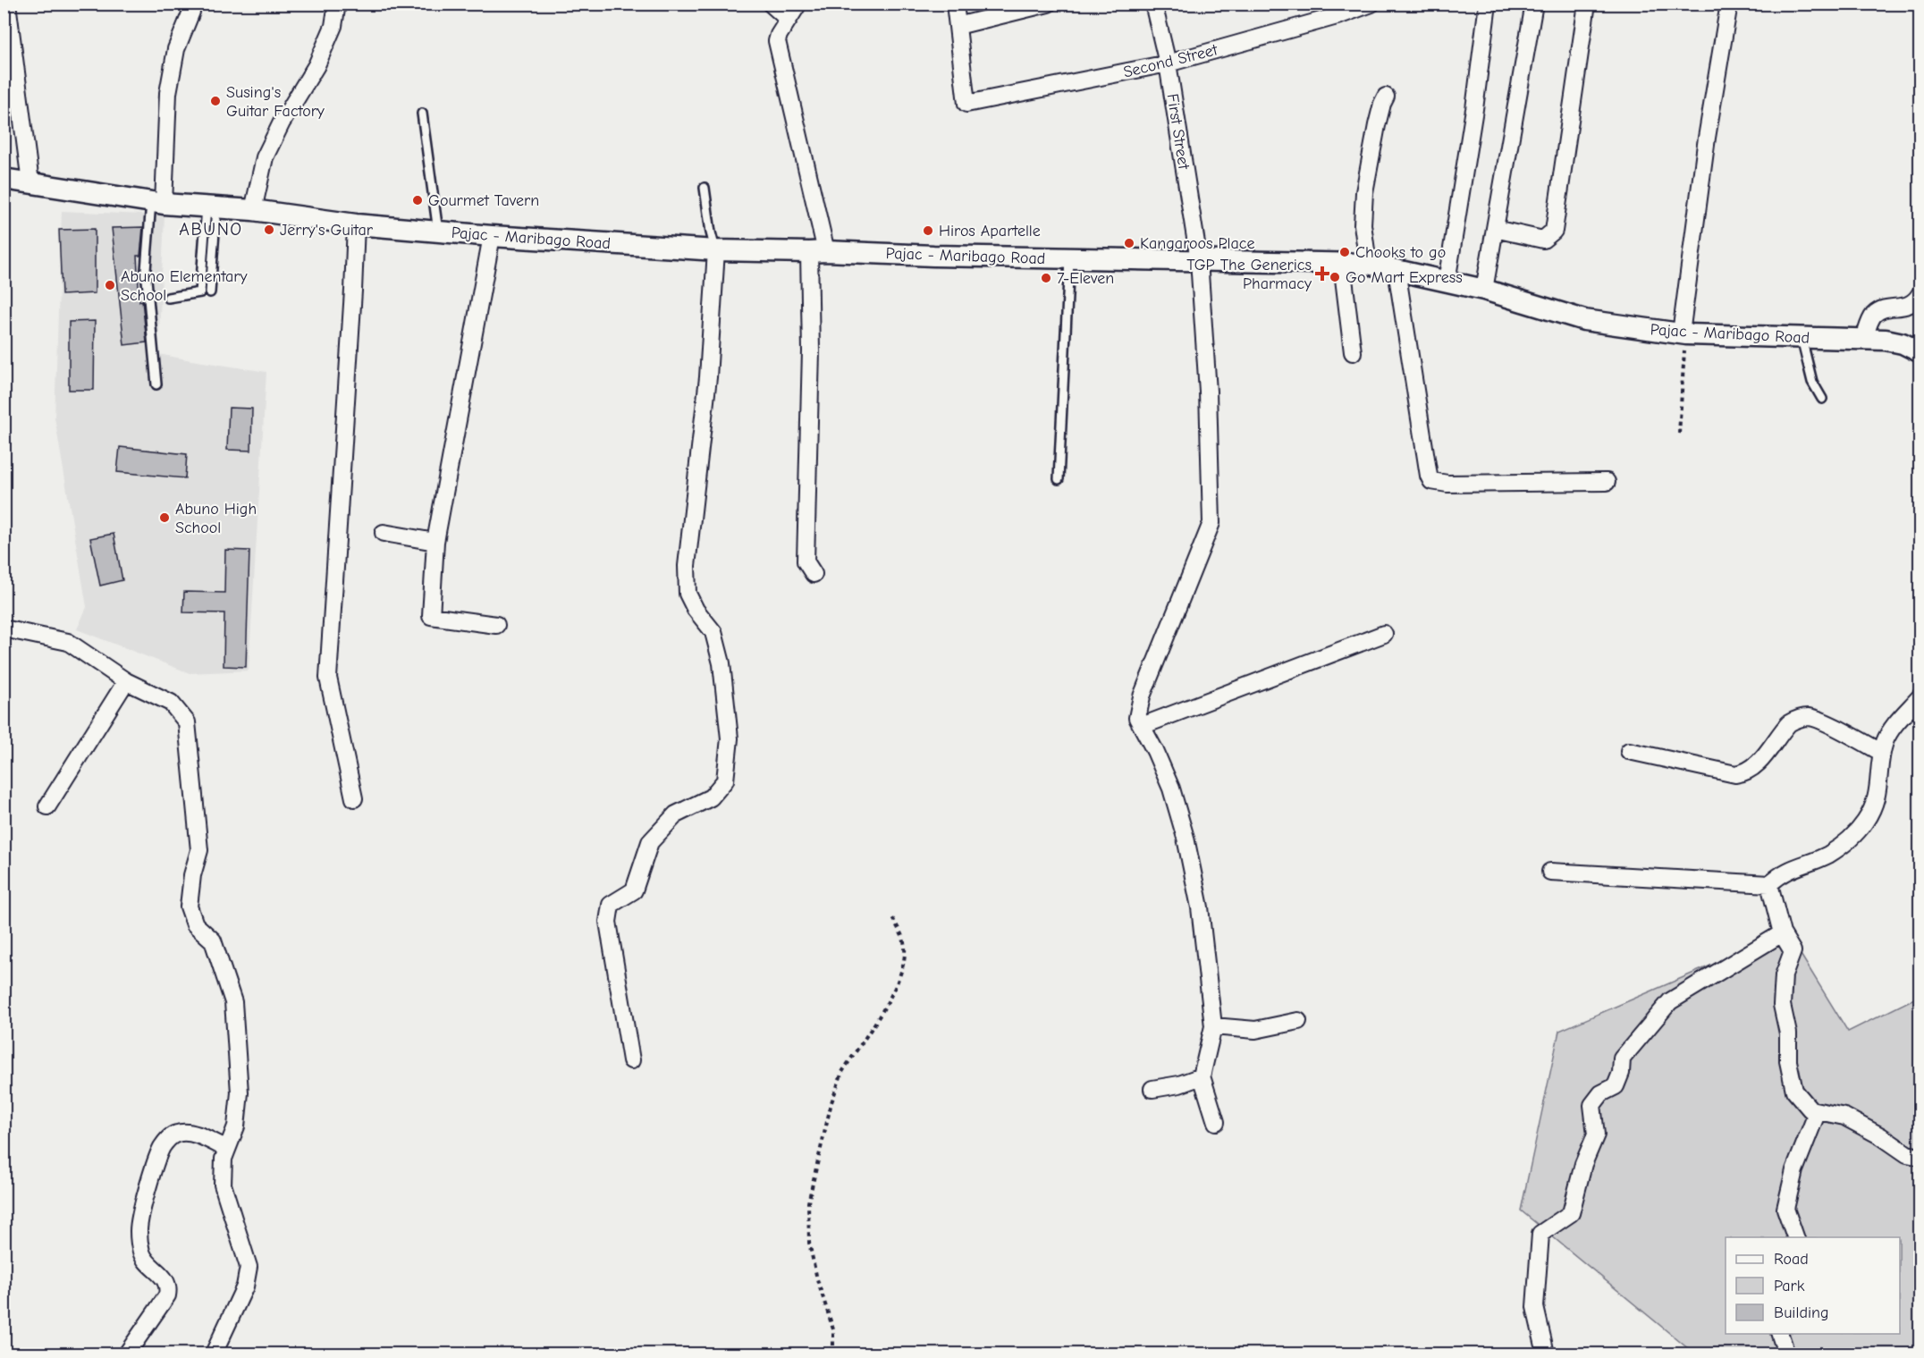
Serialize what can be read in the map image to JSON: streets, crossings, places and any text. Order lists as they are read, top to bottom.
{
  "streets": {
    "street": ["Second Street", "First Street", "Pajac - Maribago Road"]
  },
  "crossings": [
    ["Second Street", "First Street"],
    ["First Street", "Pajac - Maribago Road"]
  ],
  "districts": ["ABUNO"],
  "places": {
    "other": [
      "Susing's Guitar Factory",
      "Gourmet Tavern",
      "Jerry's Guitar",
      "Hiros Apartelle",
      "Kangaroos Place",
      "Chooks to go",
      "Go Mart Express",
      "7-Eleven",
      "Abuno Elementary School",
      "Abuno High School"
    ],
    "health": ["TGP The Generics Pharmacy"]
  },
  "legend": ["Road", "Park", "Building"]
}
